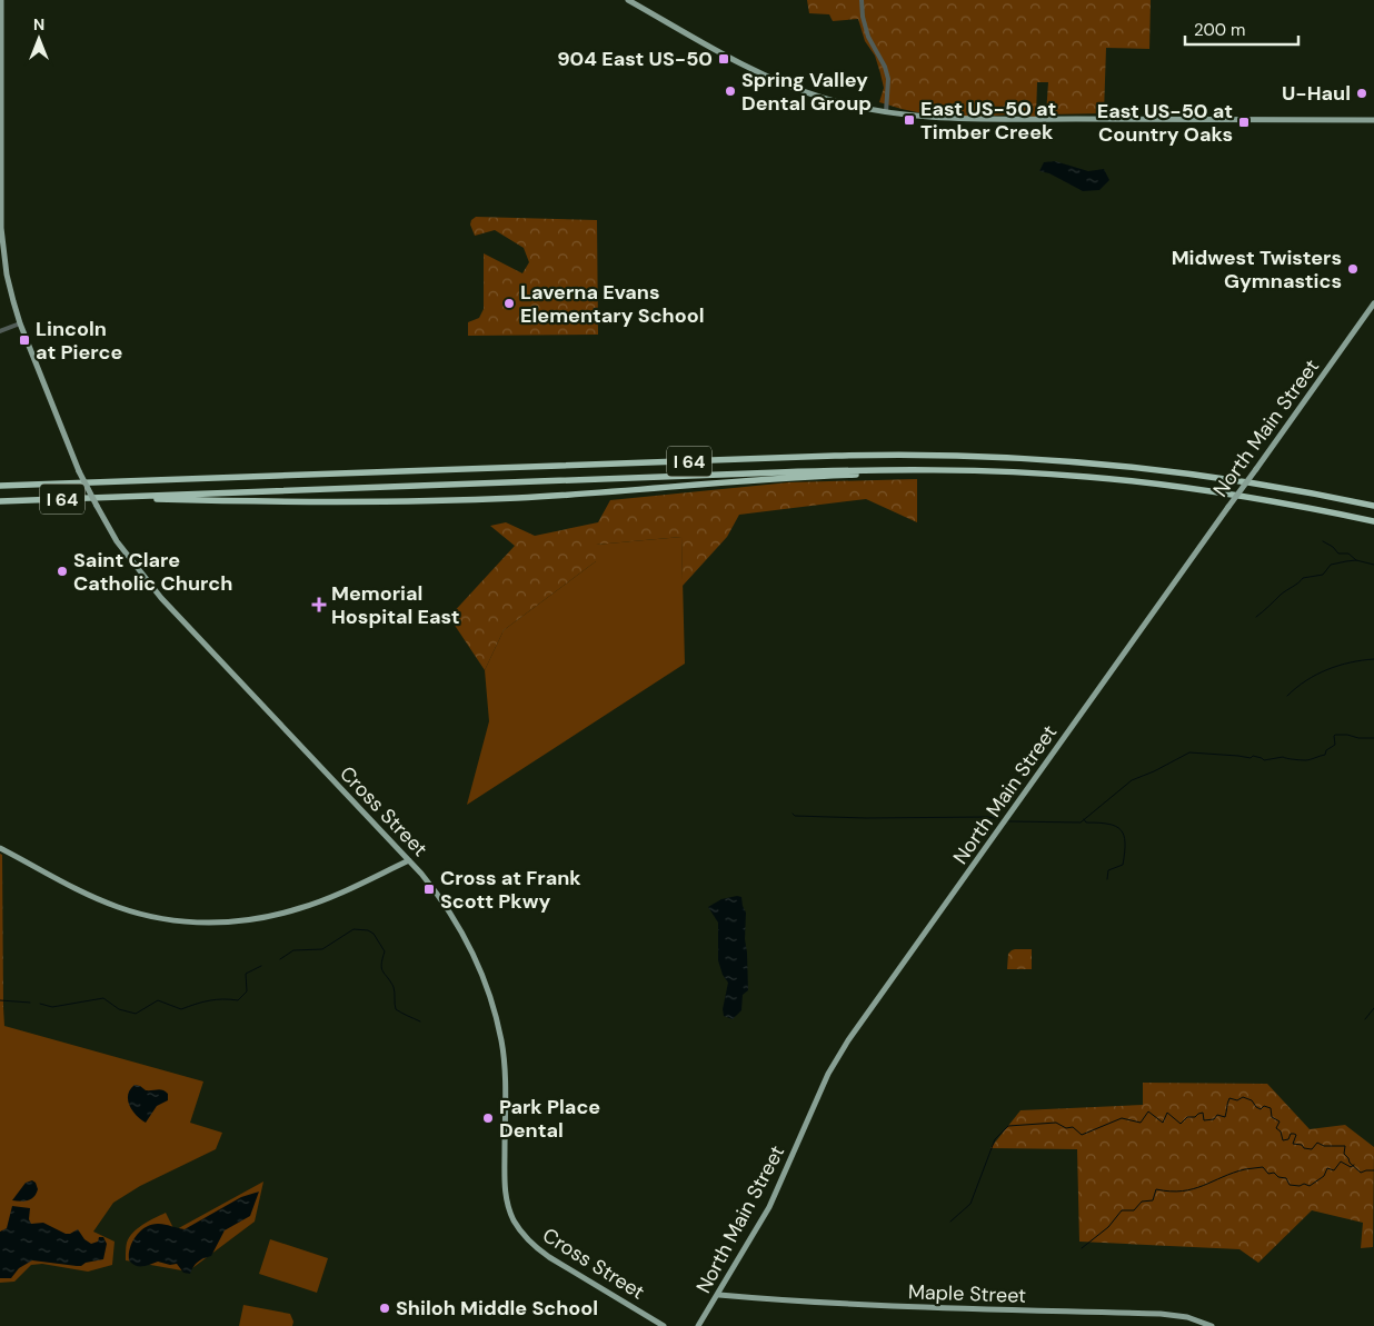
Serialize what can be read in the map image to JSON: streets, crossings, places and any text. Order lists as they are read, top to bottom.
{
  "streets": {
    "highway": ["I 64"],
    "main road": ["North Main Street", "Cross Street", "Maple Street"]
  },
  "crossings": [
    ["North Main Street", "Maple Street"]
  ],
  "places": {
    "transit": [
      "904 East US-50",
      "East US-50 at Timber Creek",
      "East US-50 at Country Oaks",
      "Lincoln at Pierce",
      "Cross at Frank Scott Pkwy"
    ],
    "other": [
      "Spring Valley Dental Group",
      "U-Haul",
      "Midwest Twisters Gymnastics",
      "Laverna Evans Elementary School",
      "Saint Clare Catholic Church",
      "Park Place Dental",
      "Shiloh Middle School"
    ],
    "health": ["Memorial Hospital East"]
  },
  "scale_bar": "200 m",
  "north": "top"
}
